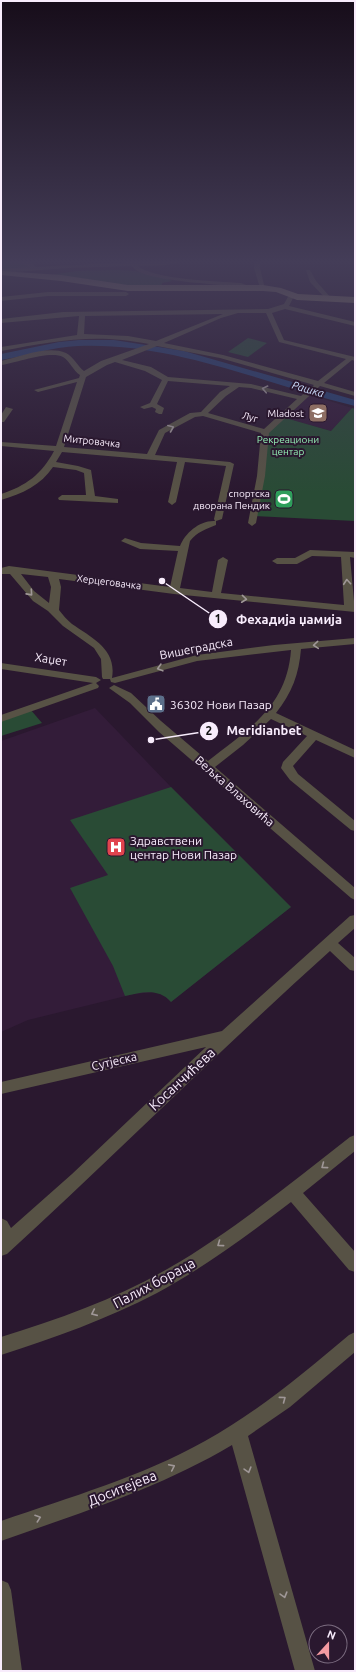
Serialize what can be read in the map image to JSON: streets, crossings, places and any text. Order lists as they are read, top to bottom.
{
  "streets": {
    "street": [
      "Луг",
      "Митровачка",
      "Херцеговачка",
      "Вишеградска",
      "Хаџет",
      "Вељка Влаховића",
      "Сутјеска",
      "Косанчићева",
      "Палих бораца",
      "Доситејева"
    ]
  },
  "crossings": [
    ["Митровачка", "Херцеговачка"],
    ["Вишеградска", "Хаџет"],
    ["Вишеградска", "Вељка Влаховића"],
    ["Хаџет", "Вељка Влаховића"],
    ["Сутјеска", "Косанчићева"]
  ],
  "one_way": ["Вишеградска", "Палих бораца", "Доситејева"],
  "water": ["Рашка"],
  "parks": ["Рекреациони центар"],
  "places": {
    "school or university": ["Mladost"],
    "sports": ["спортска дворана Пендик"],
    "other": ["Фехадија џамија", "Meridianbet"],
    "public building": ["36302 Нови Пазар"],
    "hospital": ["Здравствени центар Нови Пазар"]
  },
  "north": "top"
}
